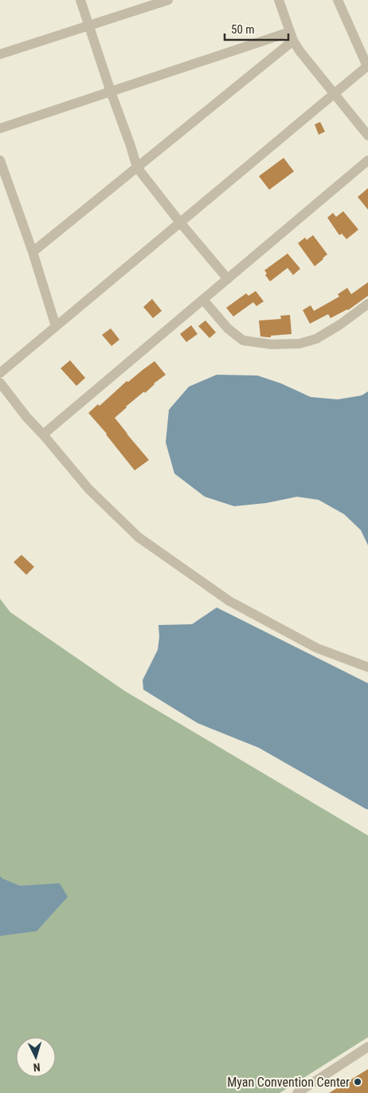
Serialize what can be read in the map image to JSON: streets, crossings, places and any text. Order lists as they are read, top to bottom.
{
  "places": ["Myan Convention Center"],
  "scale_bar": "50 m",
  "north": "bottom"
}
